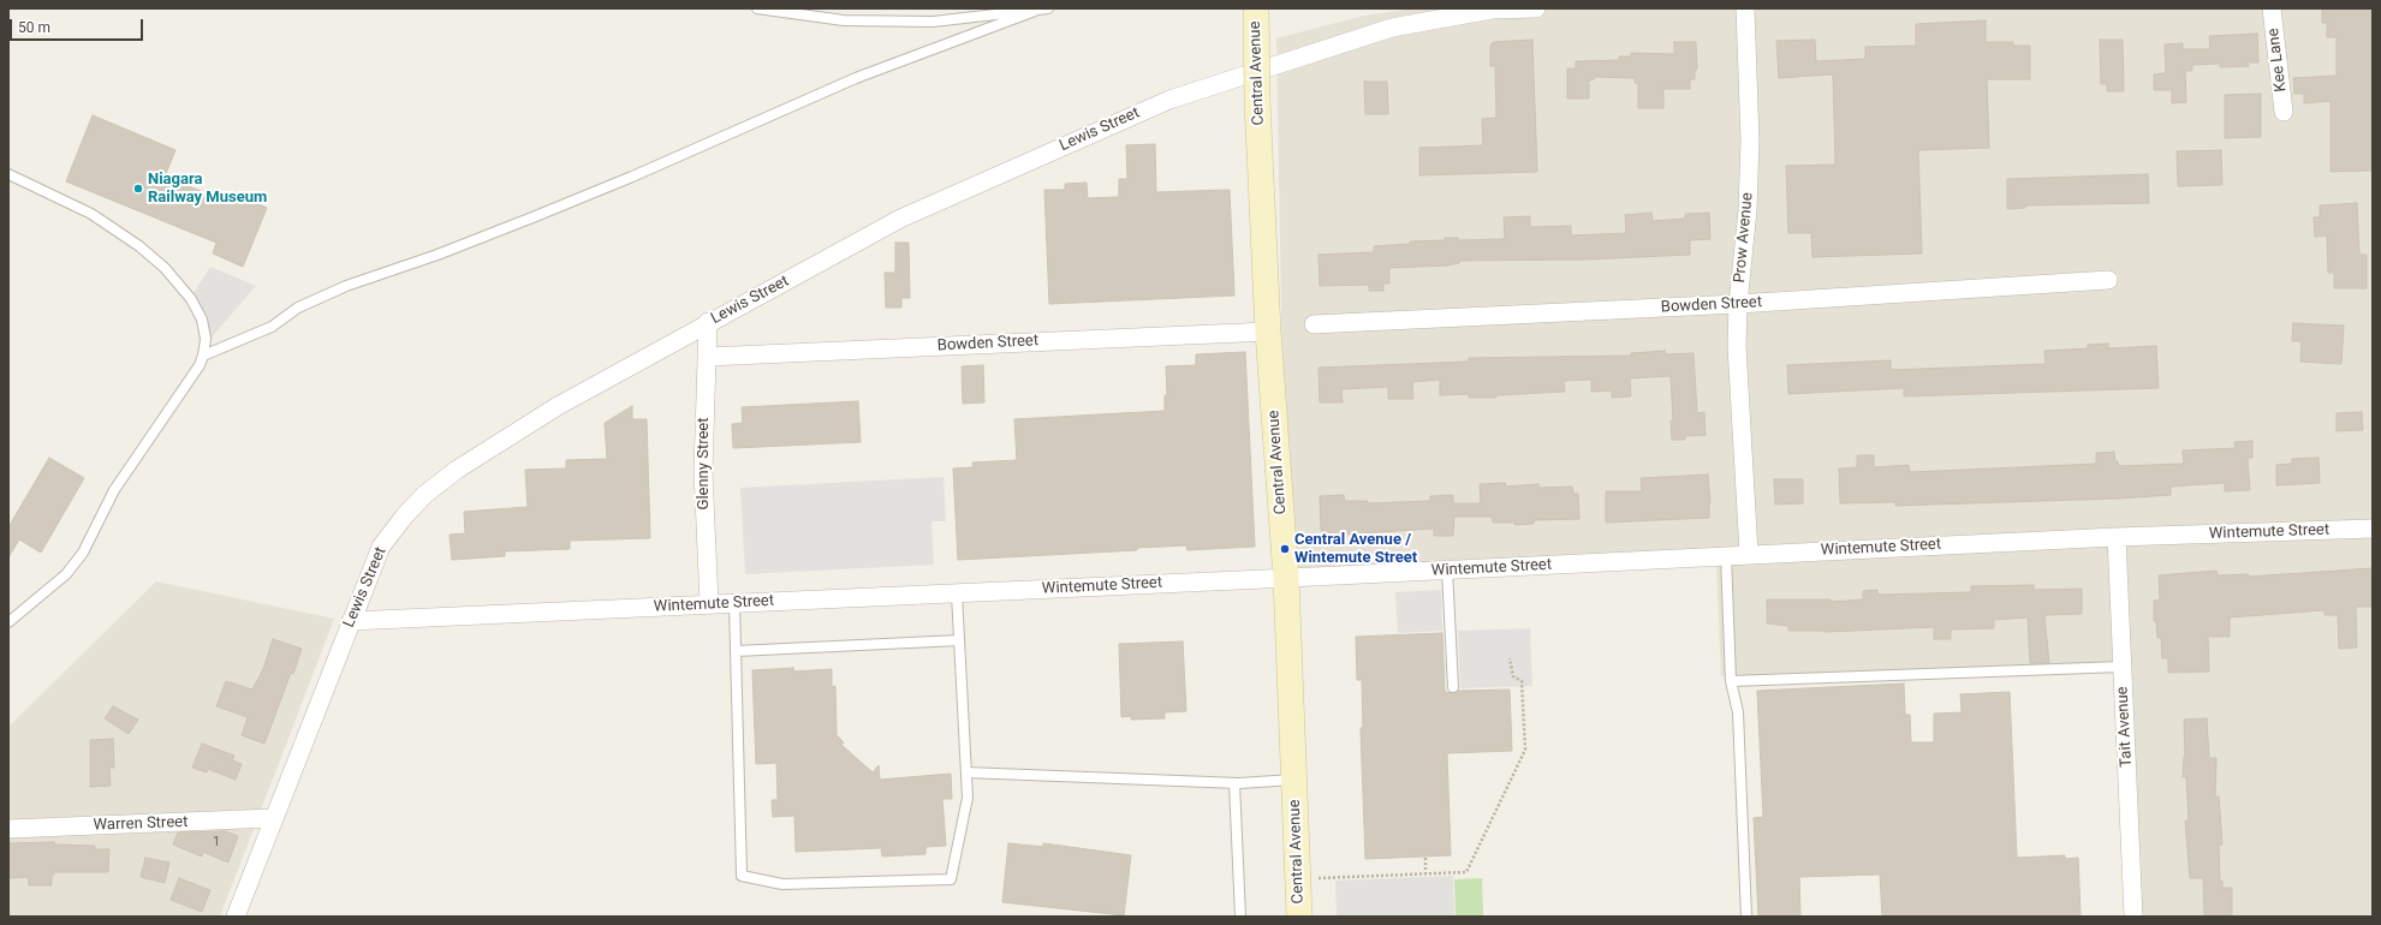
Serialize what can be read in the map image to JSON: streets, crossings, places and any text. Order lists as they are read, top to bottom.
{
  "streets": {
    "main road": ["Central Avenue"],
    "street": [
      "Kee Lane",
      "Lewis Street",
      "Prow Avenue",
      "Bowden Street",
      "Glenny Street",
      "Wintemute Street",
      "Tait Avenue",
      "Warren Street"
    ]
  },
  "crossings": [
    ["Central Avenue", "Bowden Street"],
    ["Central Avenue", "Wintemute Street"],
    ["Lewis Street", "Glenny Street"],
    ["Lewis Street", "Wintemute Street"],
    ["Lewis Street", "Warren Street"],
    ["Prow Avenue", "Bowden Street"],
    ["Prow Avenue", "Wintemute Street"],
    ["Bowden Street", "Glenny Street"],
    ["Glenny Street", "Wintemute Street"],
    ["Wintemute Street", "Tait Avenue"]
  ],
  "places": ["Niagara Railway Museum", "Central Avenue / Wintemute Street"],
  "house_numbers": ["1"],
  "scale_bar": "50 m"
}
